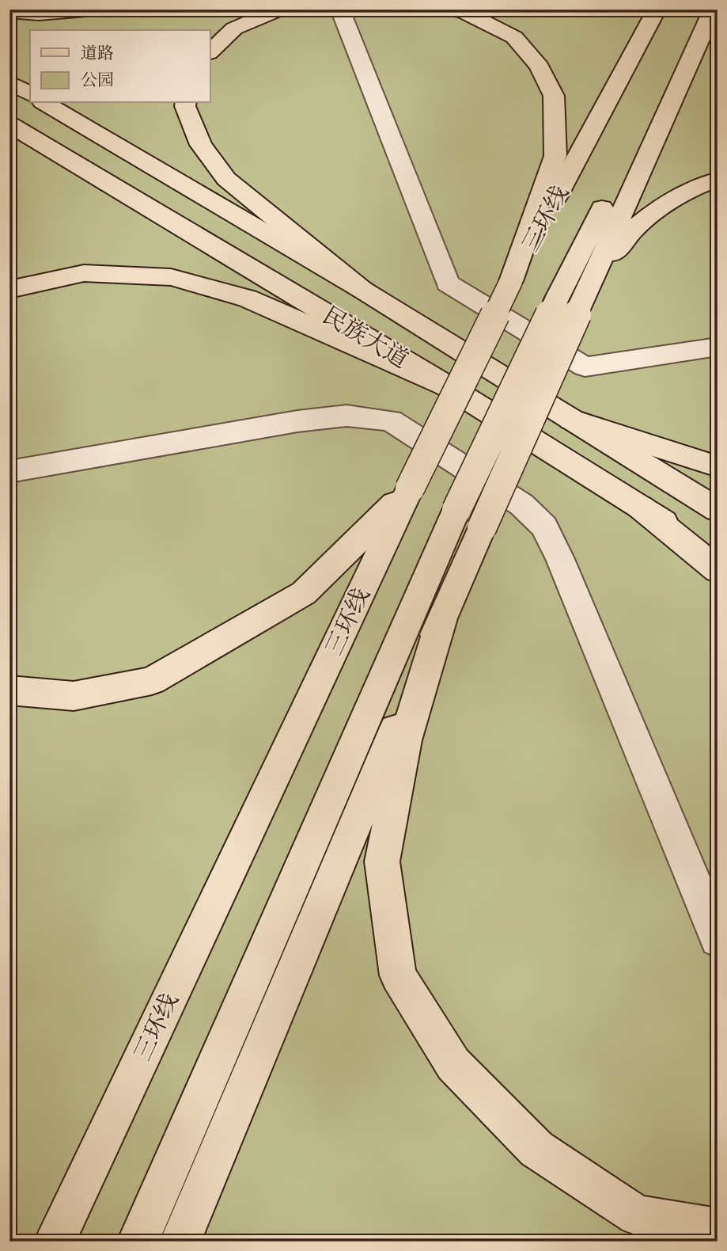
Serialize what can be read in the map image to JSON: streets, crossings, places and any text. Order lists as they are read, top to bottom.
{
  "streets": {
    "main road": ["三环线", "民族大道"]
  },
  "legend": ["道路", "公园"]
}
